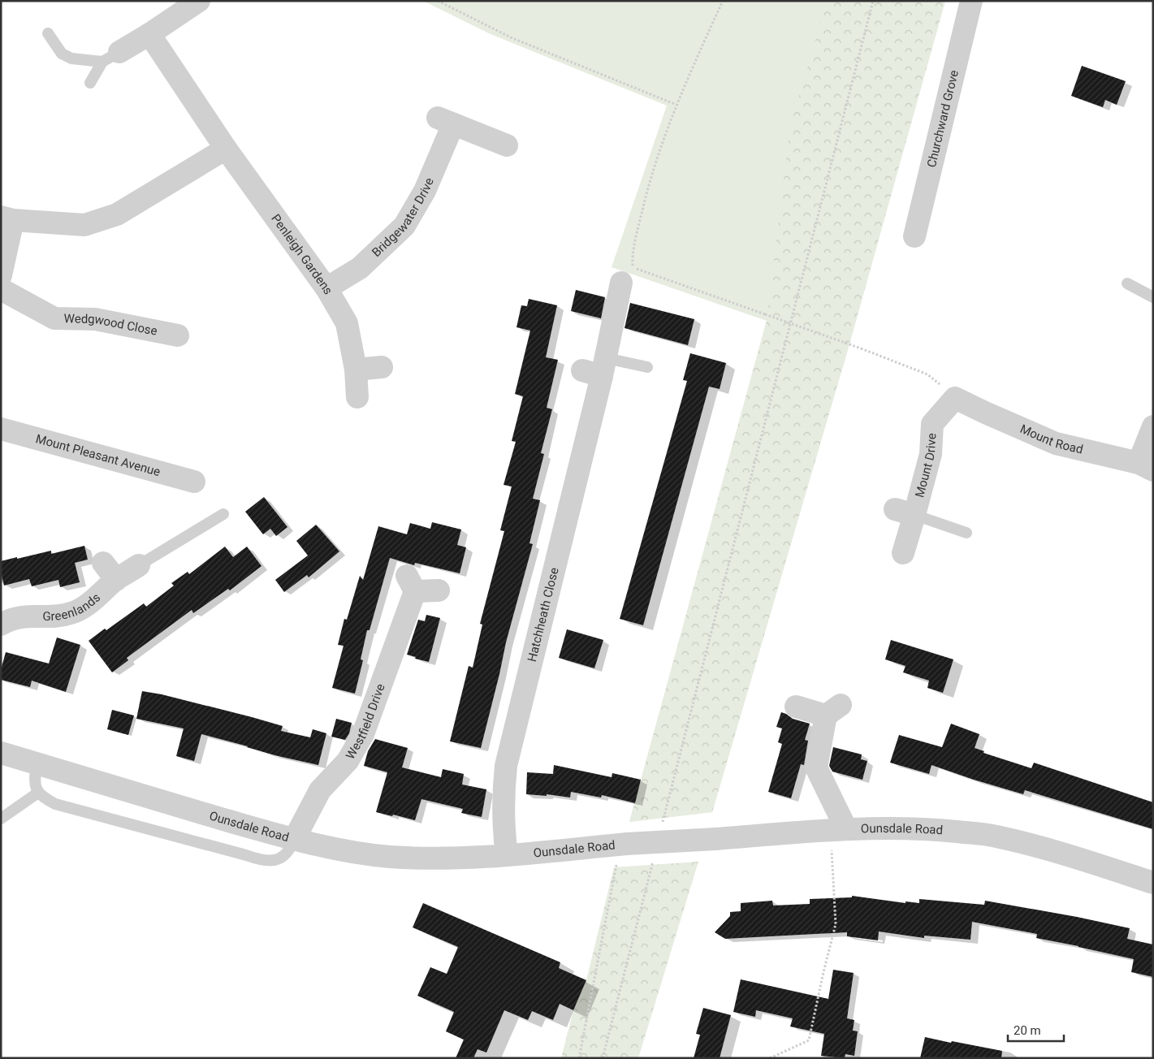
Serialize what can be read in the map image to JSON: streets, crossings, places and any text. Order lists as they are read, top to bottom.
{
  "streets": {
    "street": [
      "Churchward Grove",
      "Bridgewater Drive",
      "Penleigh Gardens",
      "Wedgwood Close",
      "Mount Road",
      "Mount Pleasant Avenue",
      "Mount Drive",
      "Greenlands",
      "Hatchheath Close",
      "Westfield Drive",
      "Ounsdale Road"
    ]
  },
  "crossings": [
    ["Bridgewater Drive", "Penleigh Gardens"],
    ["Mount Road", "Mount Drive"],
    ["Hatchheath Close", "Ounsdale Road"],
    ["Westfield Drive", "Ounsdale Road"]
  ],
  "scale_bar": "20 m"
}
